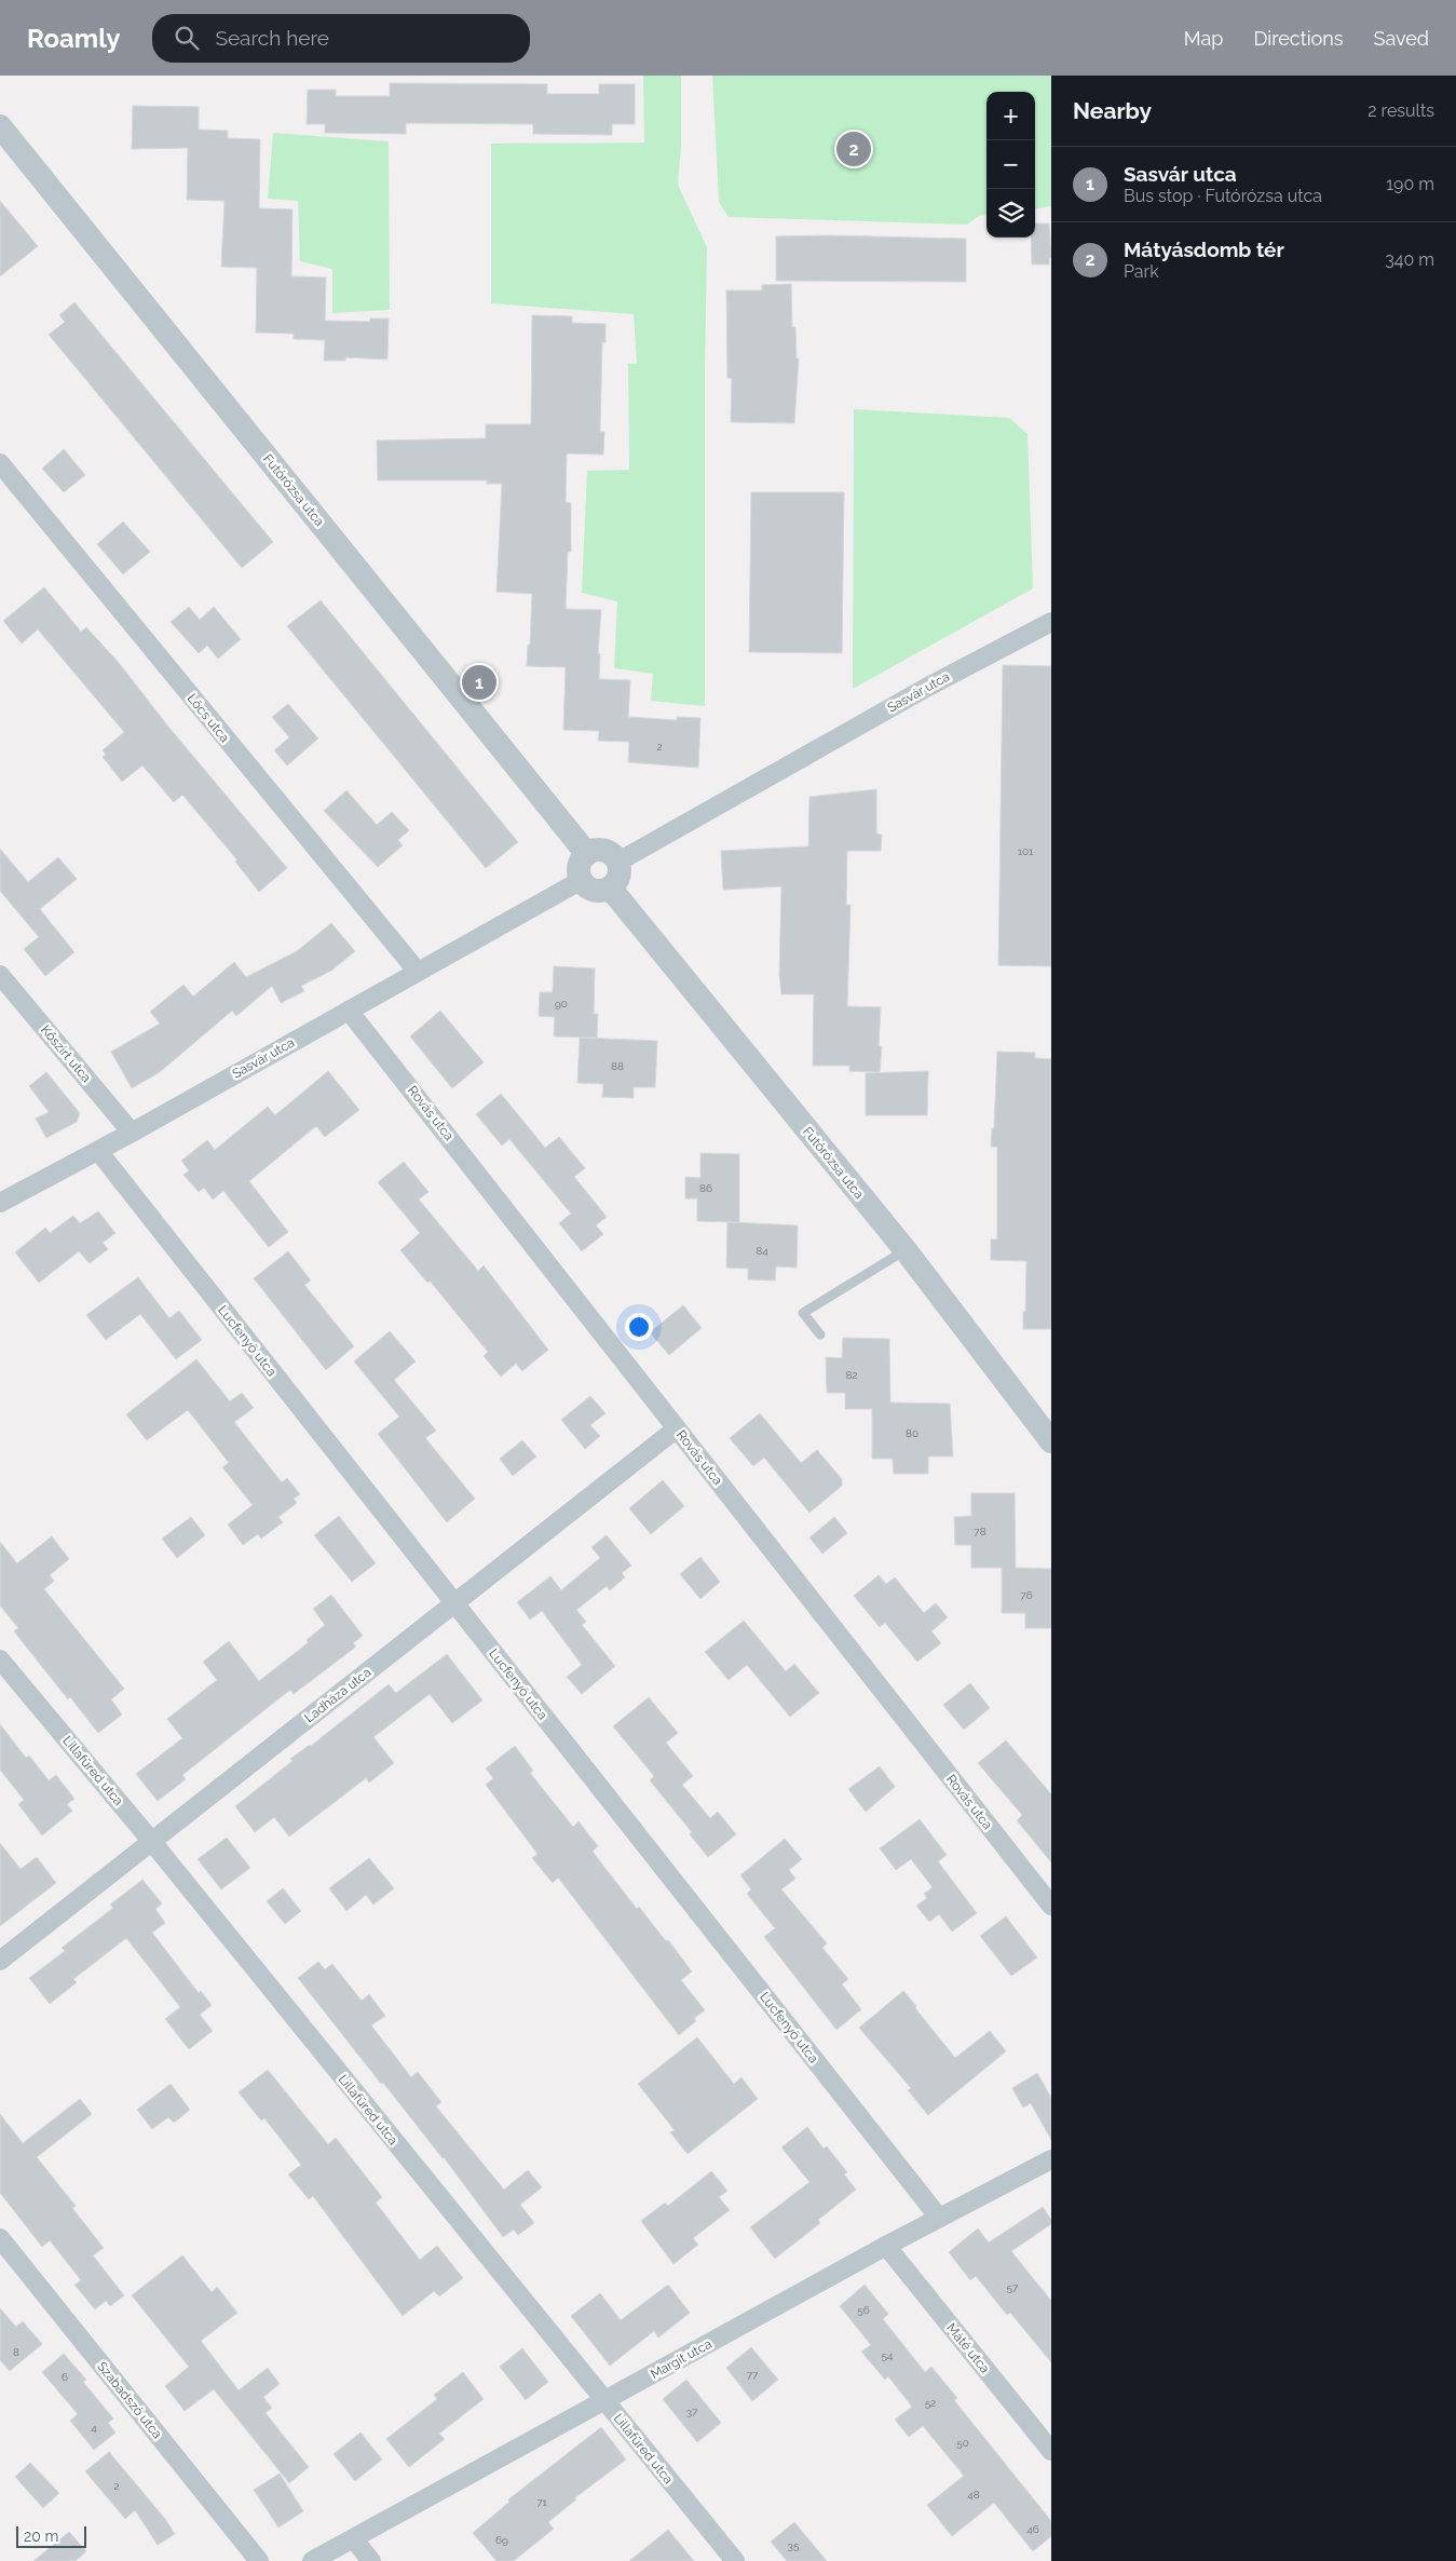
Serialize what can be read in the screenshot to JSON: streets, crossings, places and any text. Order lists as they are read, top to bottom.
{
  "streets": {
    "street": [
      "Futórózsa utca",
      "Sasvár utca",
      "Lőcs utca",
      "Kőszirt utca",
      "Rovás utca",
      "Lucfenyő utca",
      "Ladháza utca",
      "Lillafüred utca",
      "Máté utca",
      "Margit utca",
      "Szabadszó utca"
    ]
  },
  "crossings": [
    ["Futórózsa utca", "Sasvár utca"],
    ["Sasvár utca", "Lőcs utca"],
    ["Sasvár utca", "Kőszirt utca"],
    ["Sasvár utca", "Rovás utca"],
    ["Sasvár utca", "Lucfenyő utca"],
    ["Rovás utca", "Ladháza utca"],
    ["Lucfenyő utca", "Ladháza utca"],
    ["Lucfenyő utca", "Margit utca"],
    ["Ladháza utca", "Lillafüred utca"],
    ["Lillafüred utca", "Margit utca"],
    ["Máté utca", "Margit utca"]
  ],
  "house_numbers": [
    "2",
    "101",
    "90",
    "88",
    "86",
    "84",
    "82",
    "80",
    "78",
    "76",
    "57",
    "56",
    "8",
    "54",
    "77",
    "6",
    "52",
    "37",
    "4",
    "50",
    "2",
    "48",
    "71",
    "46",
    "69",
    "35"
  ],
  "scale_bar": "20 m",
  "page": {
    "header": "Roamly",
    "search": "Search here",
    "nav": ["Map", "Directions", "Saved"],
    "heading": ["Nearby", "2 results"],
    "map_buttons": ["+", "−"],
    "pins": ["2", "1"],
    "list": [
      {
        "mark": "1",
        "name": "Sasvár utca",
        "note": "Bus stop · Futórózsa utca",
        "value": "190 m"
      },
      {
        "mark": "2",
        "name": "Mátyásdomb tér",
        "note": "Park",
        "value": "340 m"
      }
    ],
    "scale": "20 m"
  }
}
